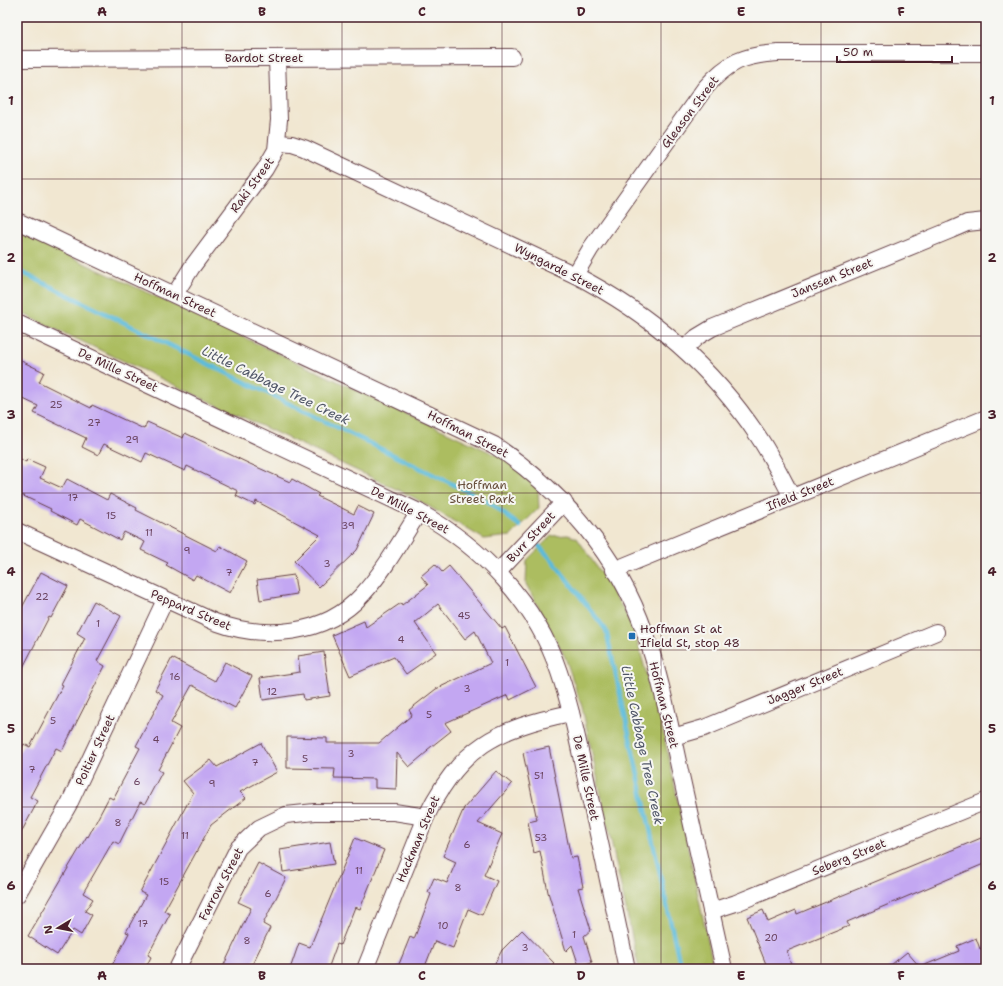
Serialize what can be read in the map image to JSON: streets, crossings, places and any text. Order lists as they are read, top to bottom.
{
  "streets": {
    "street": [
      "Bardot Street",
      "Gleason Street",
      "Raki Street",
      "Wyngarde Street",
      "Janssen Street",
      "Hoffman Street",
      "De Mille Street",
      "Ifield Street",
      "Burr Street",
      "Peppard Street",
      "Jagger Street",
      "Poitier Street",
      "Hackman Street",
      "Seberg Street",
      "Farrow Street"
    ]
  },
  "crossings": [
    ["Bardot Street", "Raki Street"],
    ["Gleason Street", "Wyngarde Street"],
    ["Raki Street", "Wyngarde Street"],
    ["Raki Street", "Hoffman Street"],
    ["Wyngarde Street", "Janssen Street"],
    ["Wyngarde Street", "Ifield Street"],
    ["Hoffman Street", "Ifield Street"],
    ["Hoffman Street", "Burr Street"],
    ["Hoffman Street", "Jagger Street"],
    ["Hoffman Street", "Seberg Street"],
    ["De Mille Street", "Burr Street"],
    ["De Mille Street", "Peppard Street"],
    ["De Mille Street", "Hackman Street"],
    ["Peppard Street", "Poitier Street"],
    ["Hackman Street", "Farrow Street"]
  ],
  "water": ["Little Cabbage Tree Creek"],
  "parks": ["Hoffman Street Park"],
  "places": {
    "transit": ["Hoffman St at Ifield St, stop 48"]
  },
  "house_numbers": [
    "25",
    "27",
    "29",
    "17",
    "15",
    "39",
    "11",
    "9",
    "3",
    "7",
    "22",
    "45",
    "1",
    "4",
    "1",
    "16",
    "3",
    "12",
    "5",
    "5",
    "4",
    "3",
    "5",
    "7",
    "7",
    "51",
    "6",
    "9",
    "8",
    "11",
    "53",
    "6",
    "11",
    "15",
    "8",
    "6",
    "17",
    "10",
    "1",
    "20",
    "8",
    "3"
  ],
  "scale_bar": "50 m",
  "north": "left",
  "grid": {
    "columns": [
      "A",
      "B",
      "C",
      "D",
      "E",
      "F"
    ],
    "rows": [
      "1",
      "2",
      "3",
      "4",
      "5",
      "6"
    ]
  }
}
